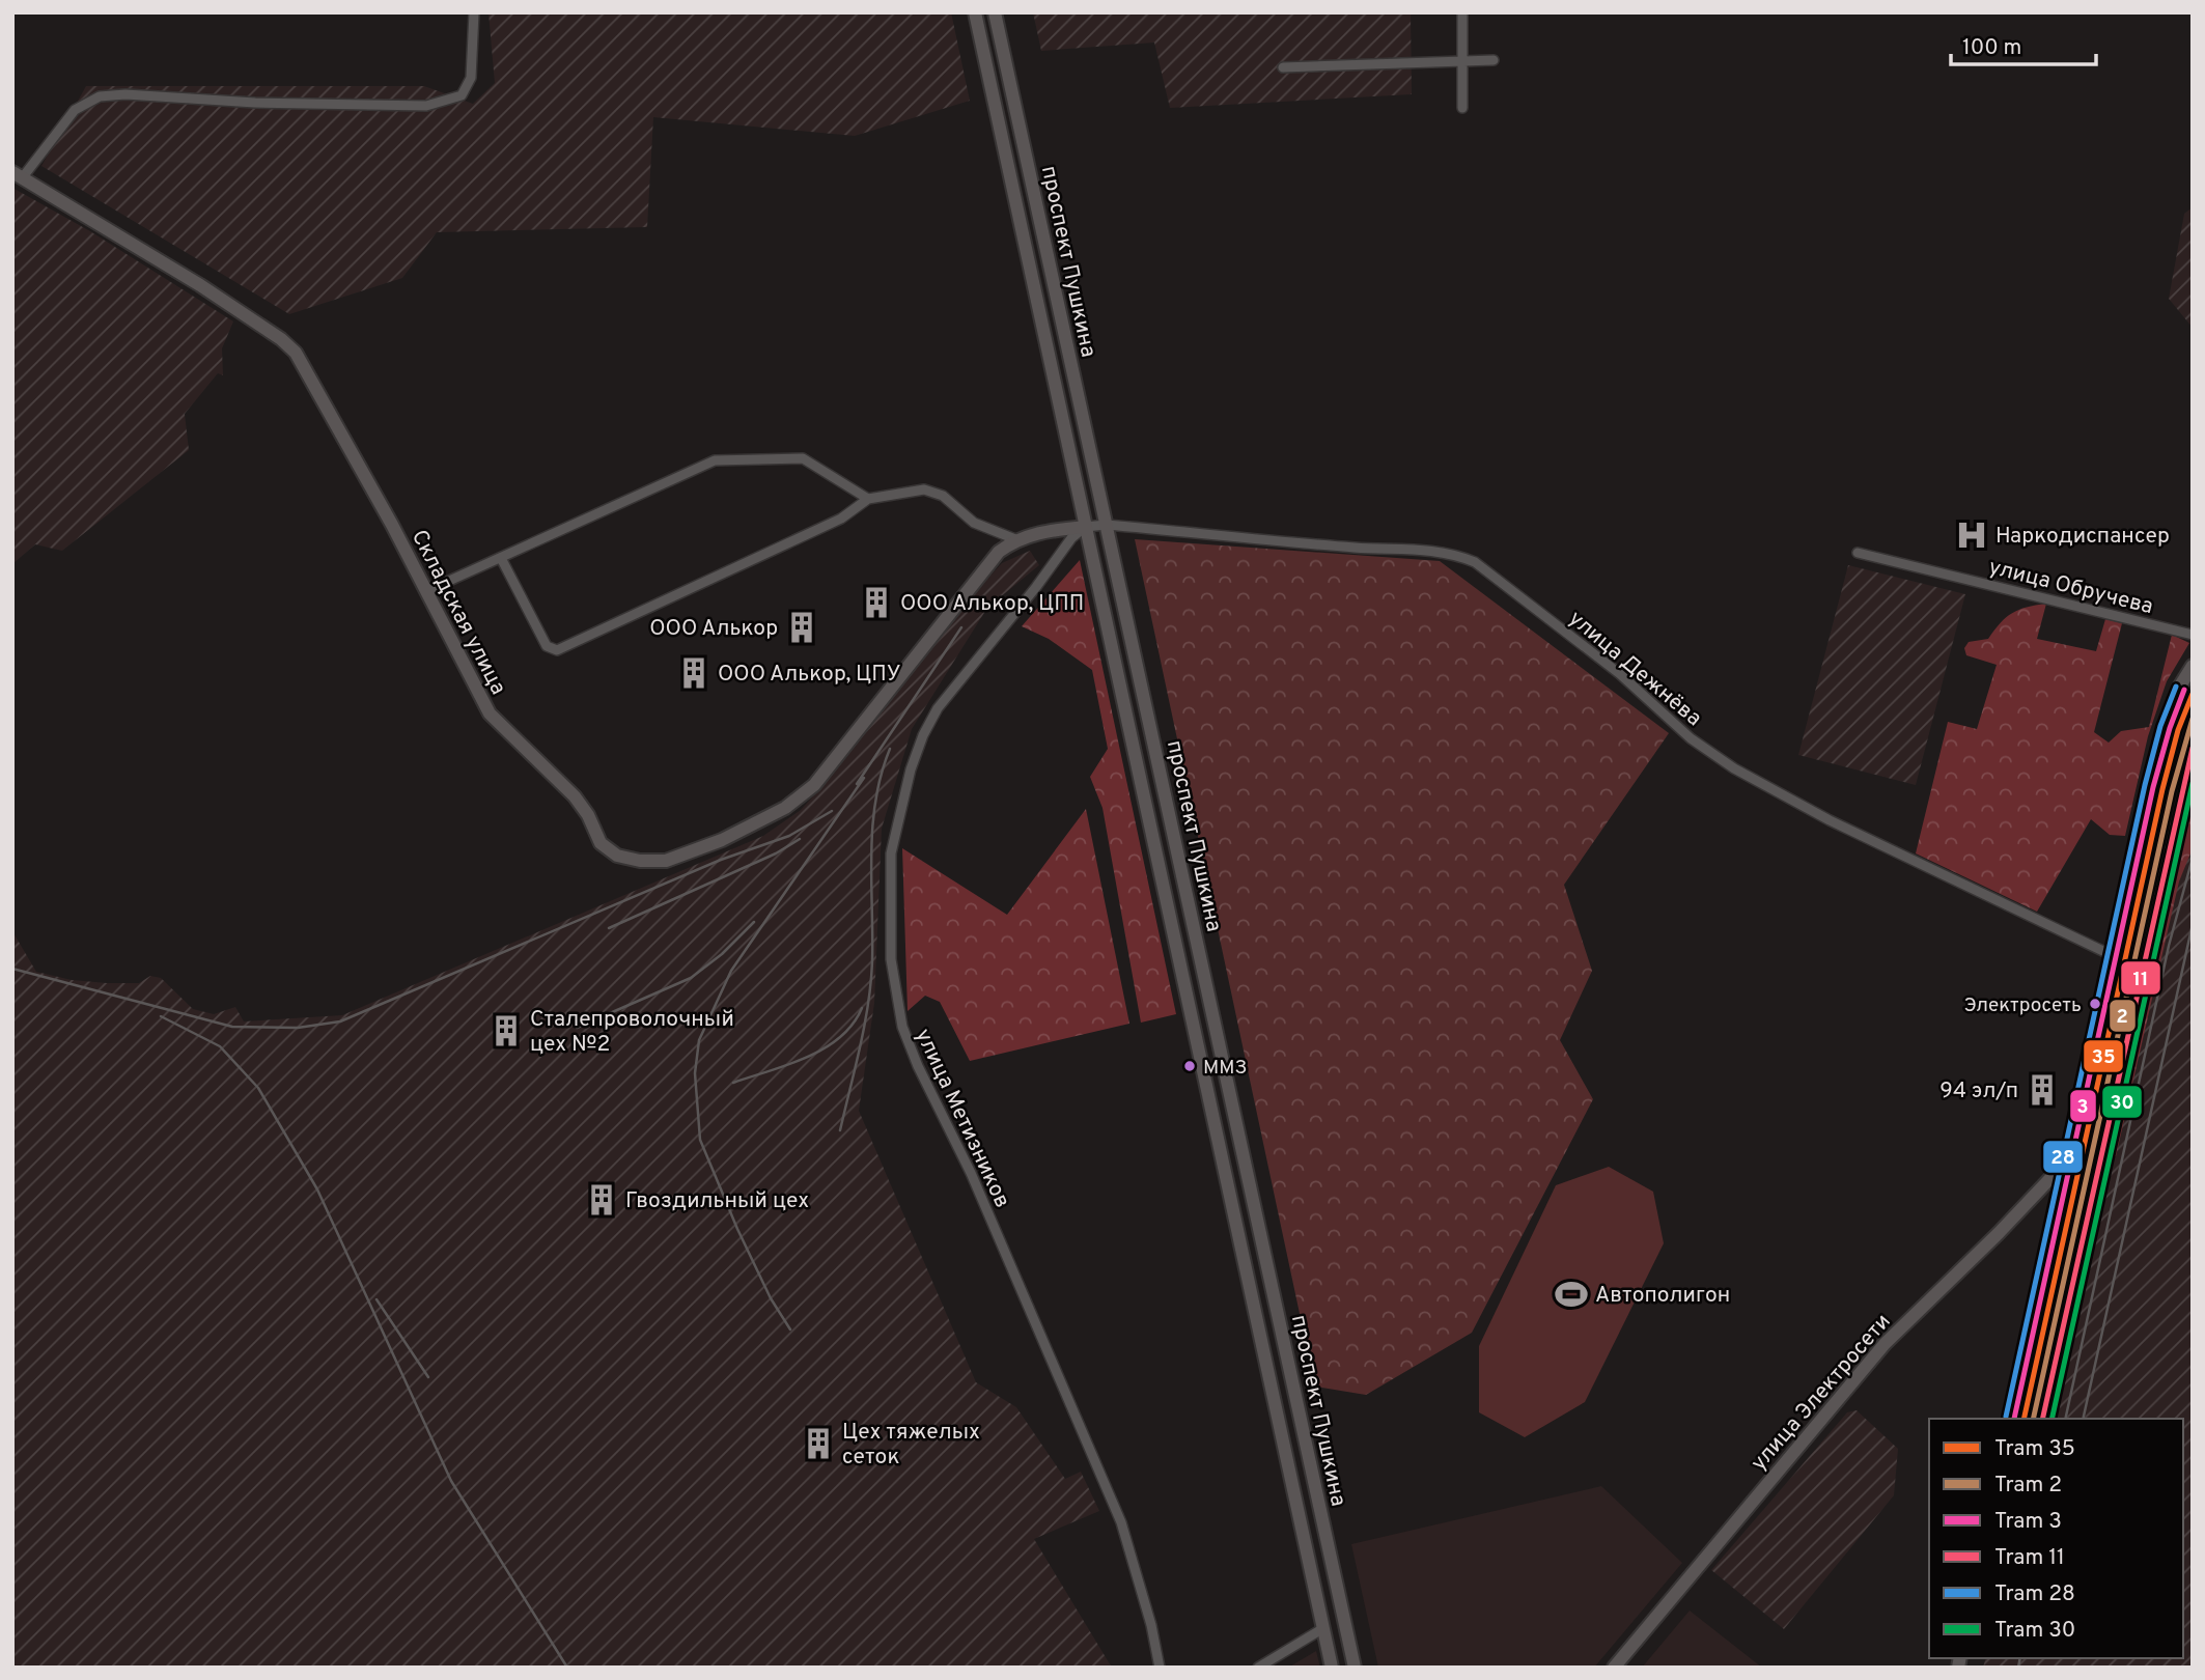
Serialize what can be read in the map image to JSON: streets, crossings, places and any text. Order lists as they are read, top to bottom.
{
  "streets": {
    "main road": ["проспект Пушкина", "Складская улица", "улица Электросети"],
    "street": ["улица Обручева", "улица Дежнёва", "улица Метизников"]
  },
  "crossings": [
    ["проспект Пушкина", "Складская улица"],
    ["проспект Пушкина", "улица Дежнёва"],
    ["проспект Пушкина", "улица Метизников"],
    ["Складская улица", "улица Дежнёва"],
    ["Складская улица", "улица Метизников"],
    ["улица Дежнёва", "улица Метизников"]
  ],
  "places": {
    "hospital": ["Наркодиспансер"],
    "building": [
      "ООО Алькор, ЦПП",
      "ООО Алькор",
      "ООО Алькор, ЦПУ",
      "Сталепроволочный цех №2",
      "94 эл/п",
      "Гвоздильный цех",
      "Цех тяжелых сеток"
    ],
    "other": ["Электросеть", "ММЗ"],
    "sports": ["Автополигон"]
  },
  "lines": [
    "tram line 28",
    "tram line 3",
    "tram line 35",
    "tram line 2",
    "tram line 11",
    "tram line 30"
  ],
  "legend": [
    "Tram 35",
    "Tram 2",
    "Tram 3",
    "Tram 11",
    "Tram 28",
    "Tram 30"
  ],
  "scale_bar": "100 m"
}
